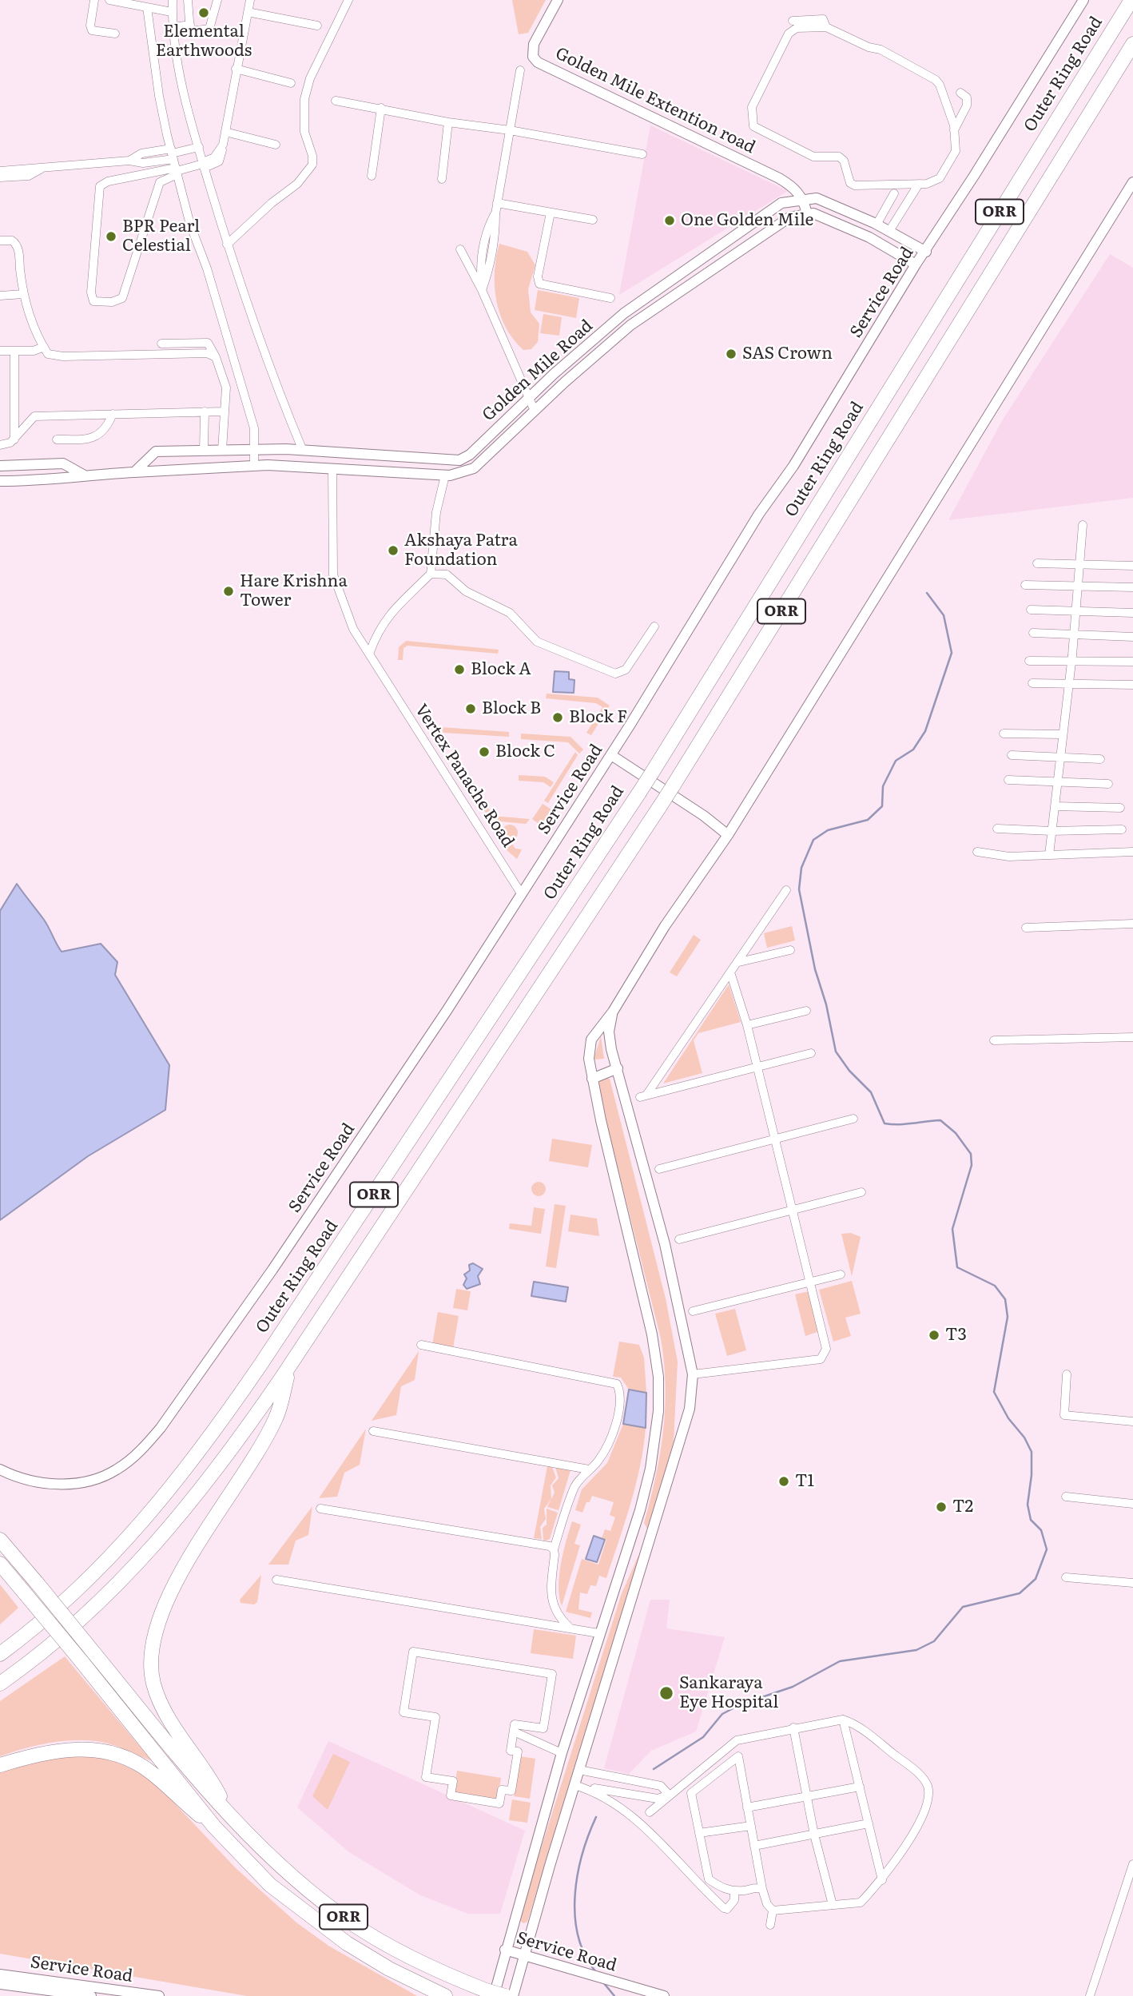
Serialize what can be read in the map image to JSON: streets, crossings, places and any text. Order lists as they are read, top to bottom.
{
  "streets": {
    "highway": ["Outer Ring Road", "ORR"],
    "main road": ["Golden Mile Extention road", "Service Road", "Golden Mile Road"],
    "street": ["Vertex Panache Road"]
  },
  "crossings": [
    ["Golden Mile Extention road", "Golden Mile Road"],
    ["ORR", "Service Road"],
    ["Service Road", "Golden Mile Road"],
    ["Service Road", "Vertex Panache Road"],
    ["Golden Mile Road", "Vertex Panache Road"]
  ],
  "places": [
    "Elemental Earthwoods",
    "One Golden Mile",
    "BPR Pearl Celestial",
    "SAS Crown",
    "Akshaya Patra Foundation",
    "Hare Krishna Tower",
    "Block A",
    "Block B",
    "Block F",
    "Block C",
    "T3",
    "T1",
    "T2",
    "Sankaraya Eye Hospital"
  ]
}
